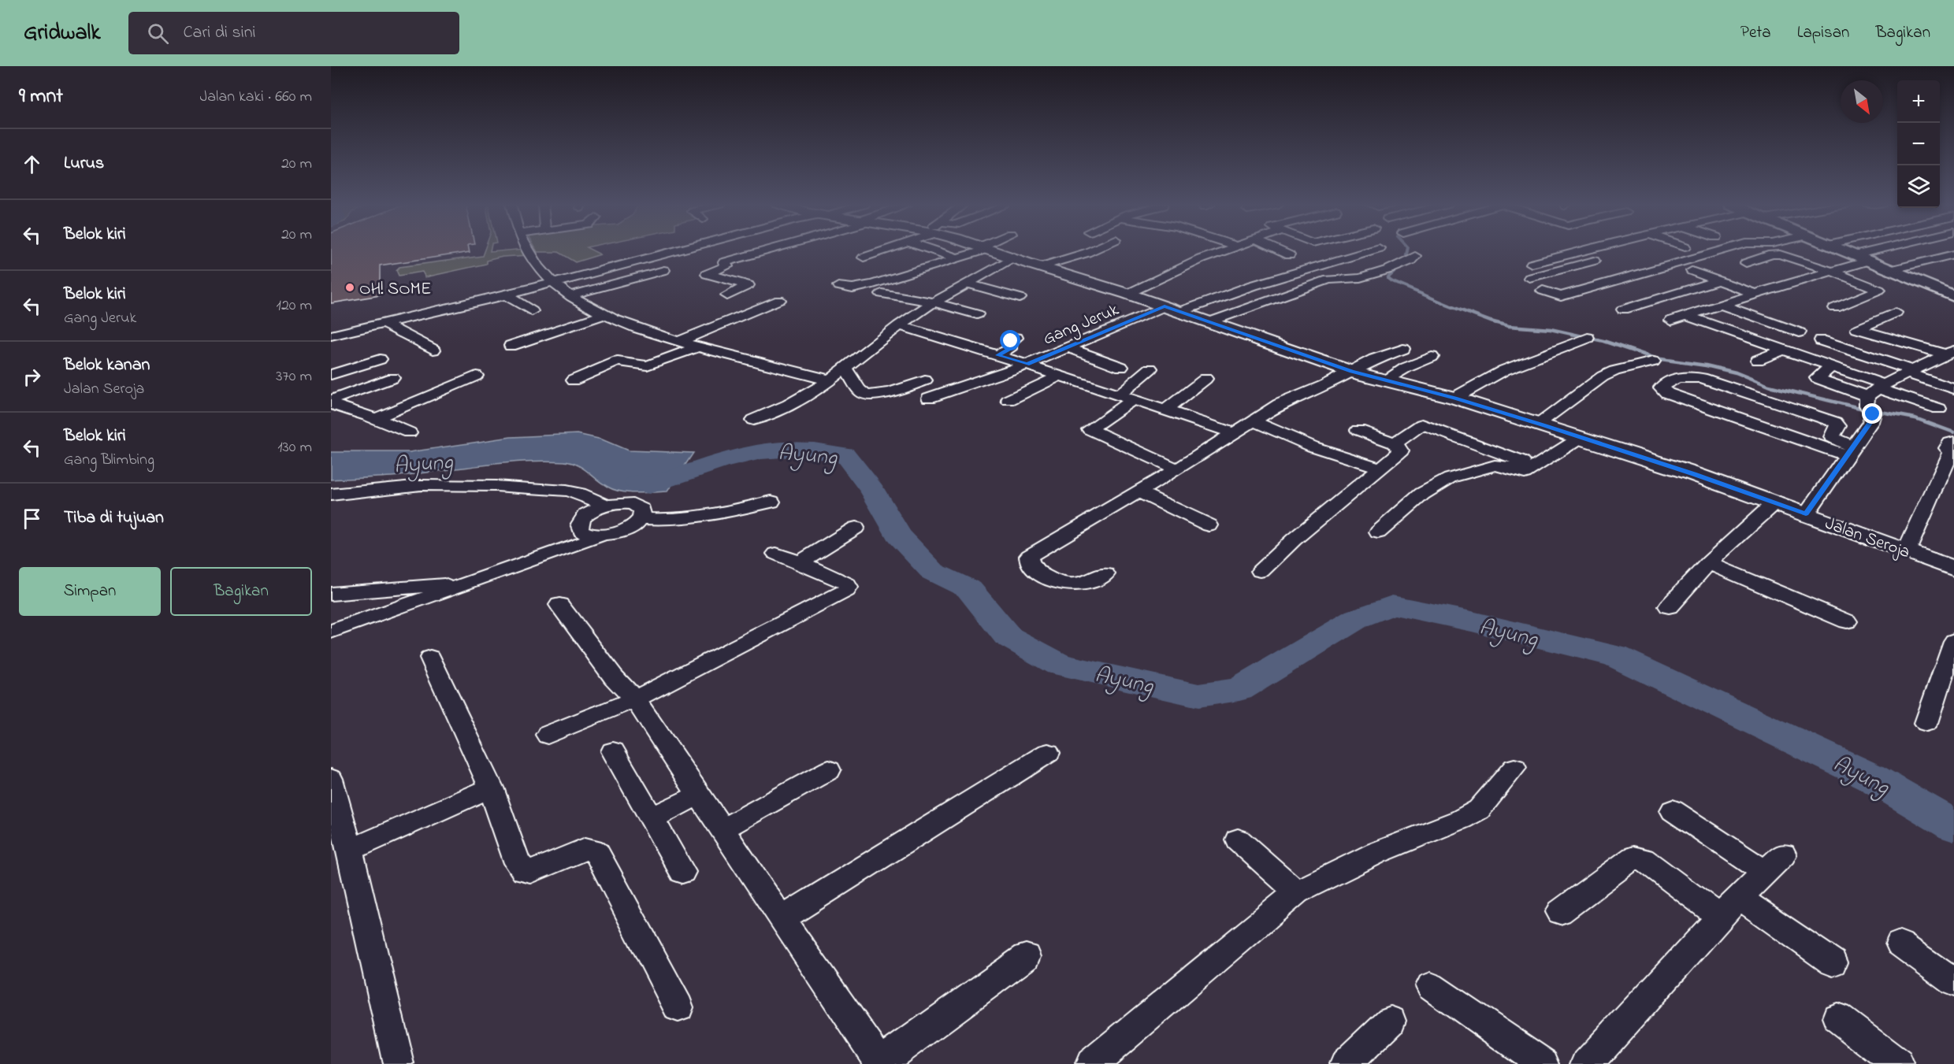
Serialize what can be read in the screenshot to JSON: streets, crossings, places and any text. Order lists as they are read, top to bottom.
{
  "streets": {
    "street": ["Gang Jeruk", "Jalan Seroja"]
  },
  "crossings": [
    ["Gang Jeruk", "Jalan Seroja"]
  ],
  "water": ["Ayung"],
  "places": ["OH! SOME"],
  "north": "bottom right",
  "page": {
    "header": "Gridwalk",
    "search": "Cari di sini",
    "nav": ["Peta", "Lapisan", "Bagikan"],
    "heading": ["9 mnt", "Jalan kaki · 660 m"],
    "map_buttons": ["+", "−"],
    "list": [
      ["Lurus", "20 m"],
      ["Belok kiri", "20 m"],
      ["Belok kiri", "Gang Jeruk", "120 m"],
      ["Belok kanan", "Jalan Seroja", "370 m"],
      ["Belok kiri", "Gang Blimbing", "130 m"],
      "Tiba di tujuan"
    ],
    "buttons": ["Simpan", "Bagikan"]
  }
}
